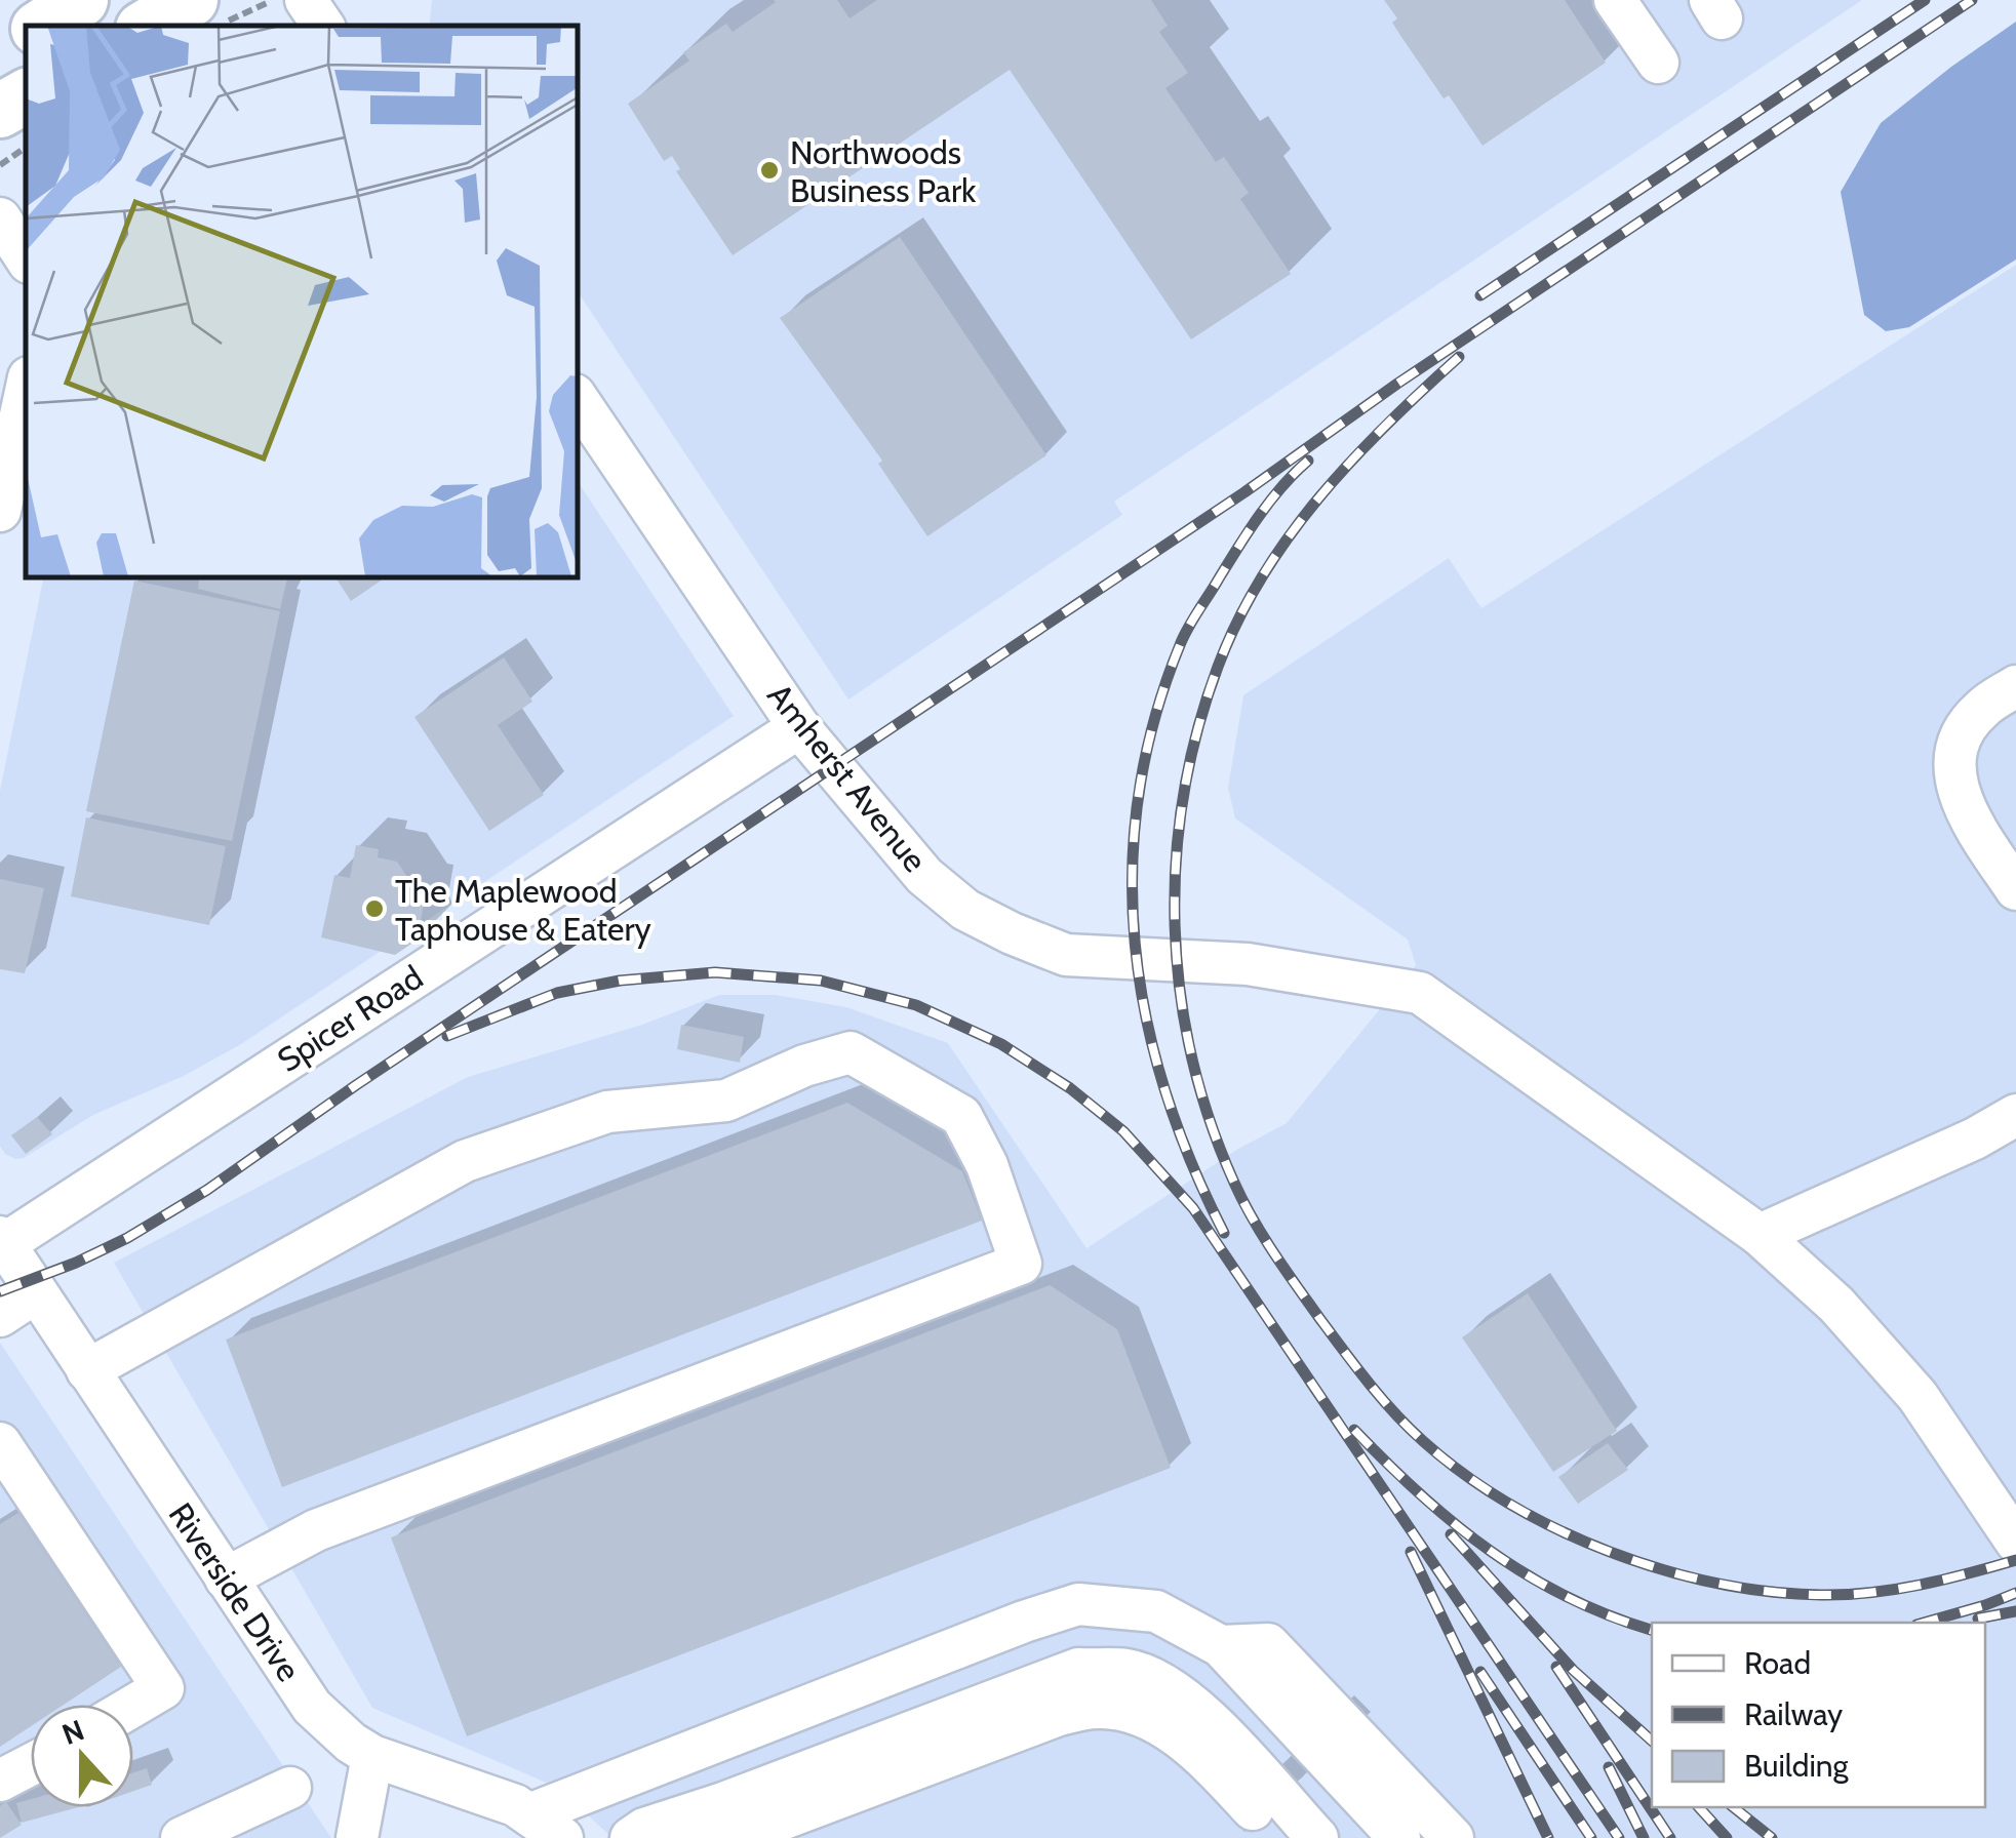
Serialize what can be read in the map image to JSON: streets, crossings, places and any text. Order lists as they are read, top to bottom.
{
  "streets": {
    "street": ["Amherst Avenue", "Spicer Road", "Riverside Drive"]
  },
  "crossings": [
    ["Amherst Avenue", "Spicer Road"],
    ["Spicer Road", "Riverside Drive"]
  ],
  "places": ["Northwoods Business Park", "The Maplewood Taphouse & Eatery"],
  "legend": ["Road", "Railway", "Building"],
  "north": "top"
}
